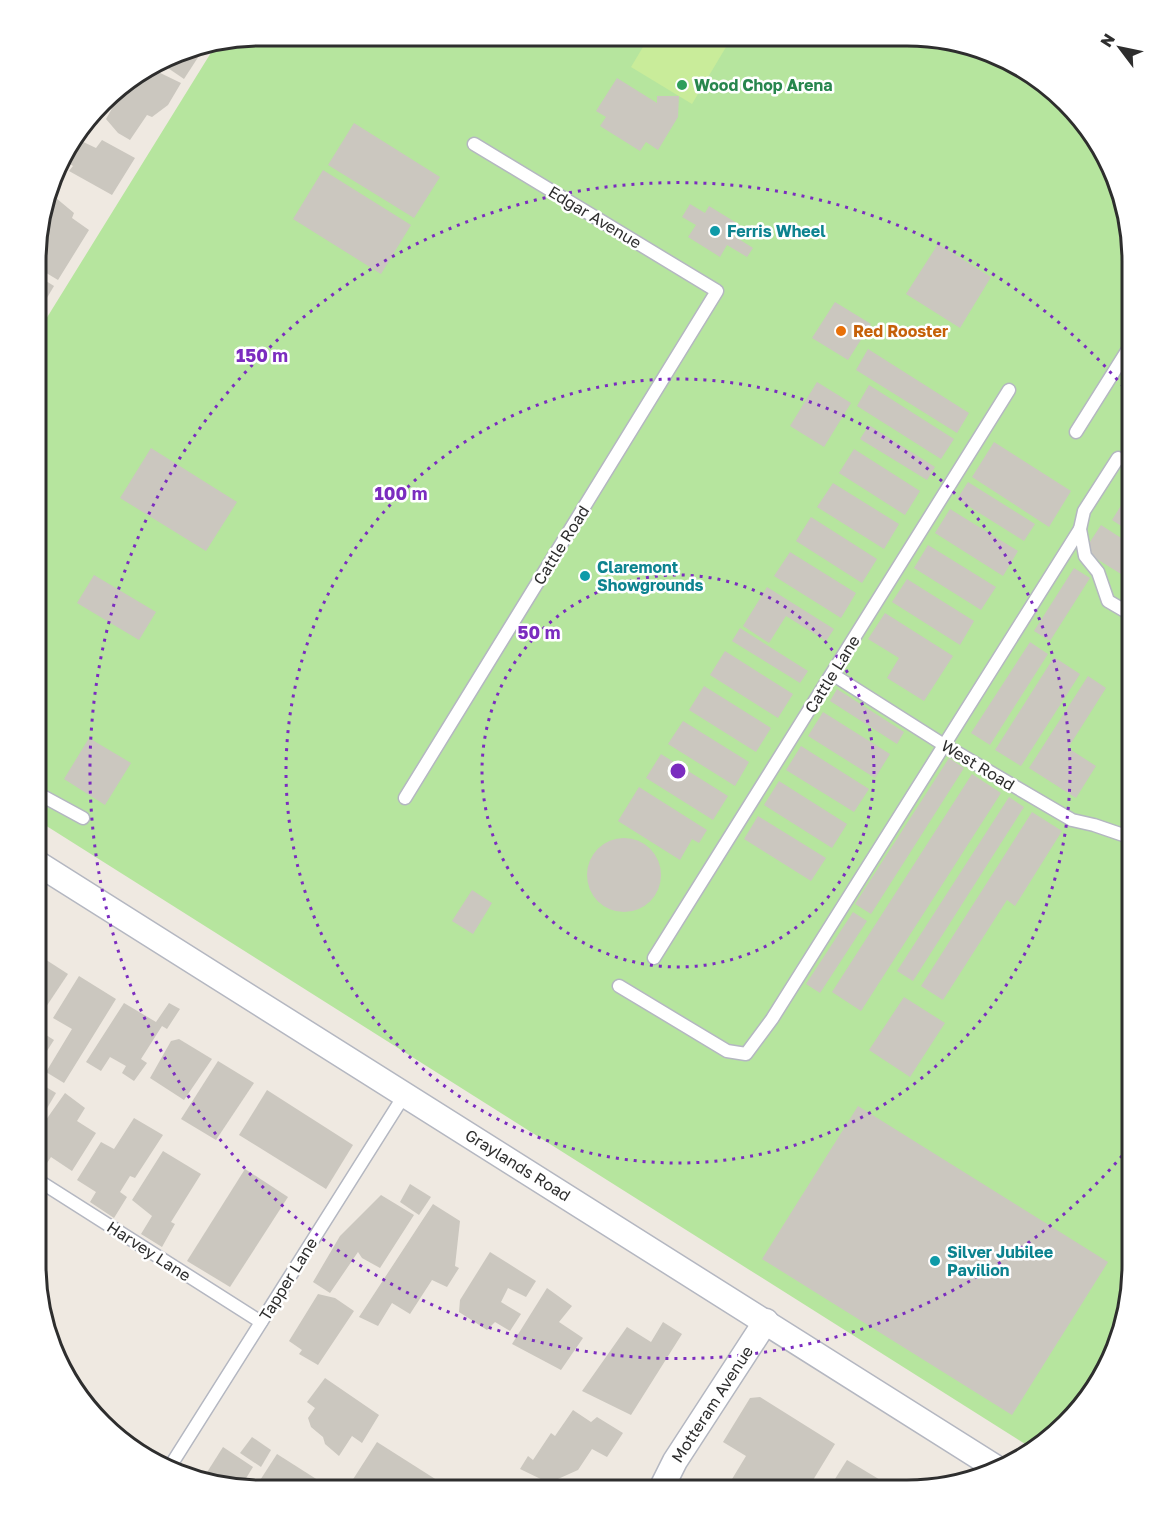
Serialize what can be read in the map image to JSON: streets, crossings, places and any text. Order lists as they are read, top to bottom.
{
  "streets": {
    "street": ["Graylands Road", "Motteram Avenue"],
    "lane": [
      "Edgar Avenue",
      "Cattle Road",
      "Cattle Lane",
      "West Road",
      "Harvey Lane",
      "Tapper Lane"
    ]
  },
  "crossings": [
    ["Edgar Avenue", "Cattle Road"],
    ["Cattle Lane", "West Road"],
    ["Graylands Road", "Tapper Lane"],
    ["Graylands Road", "Motteram Avenue"],
    ["Harvey Lane", "Tapper Lane"]
  ],
  "places": [
    "Wood Chop Arena",
    "Ferris Wheel",
    "Red Rooster",
    "Claremont Showgrounds",
    "Silver Jubilee Pavilion"
  ],
  "north": "top left",
  "rings": ["150 m", "100 m", "50 m"]
}
